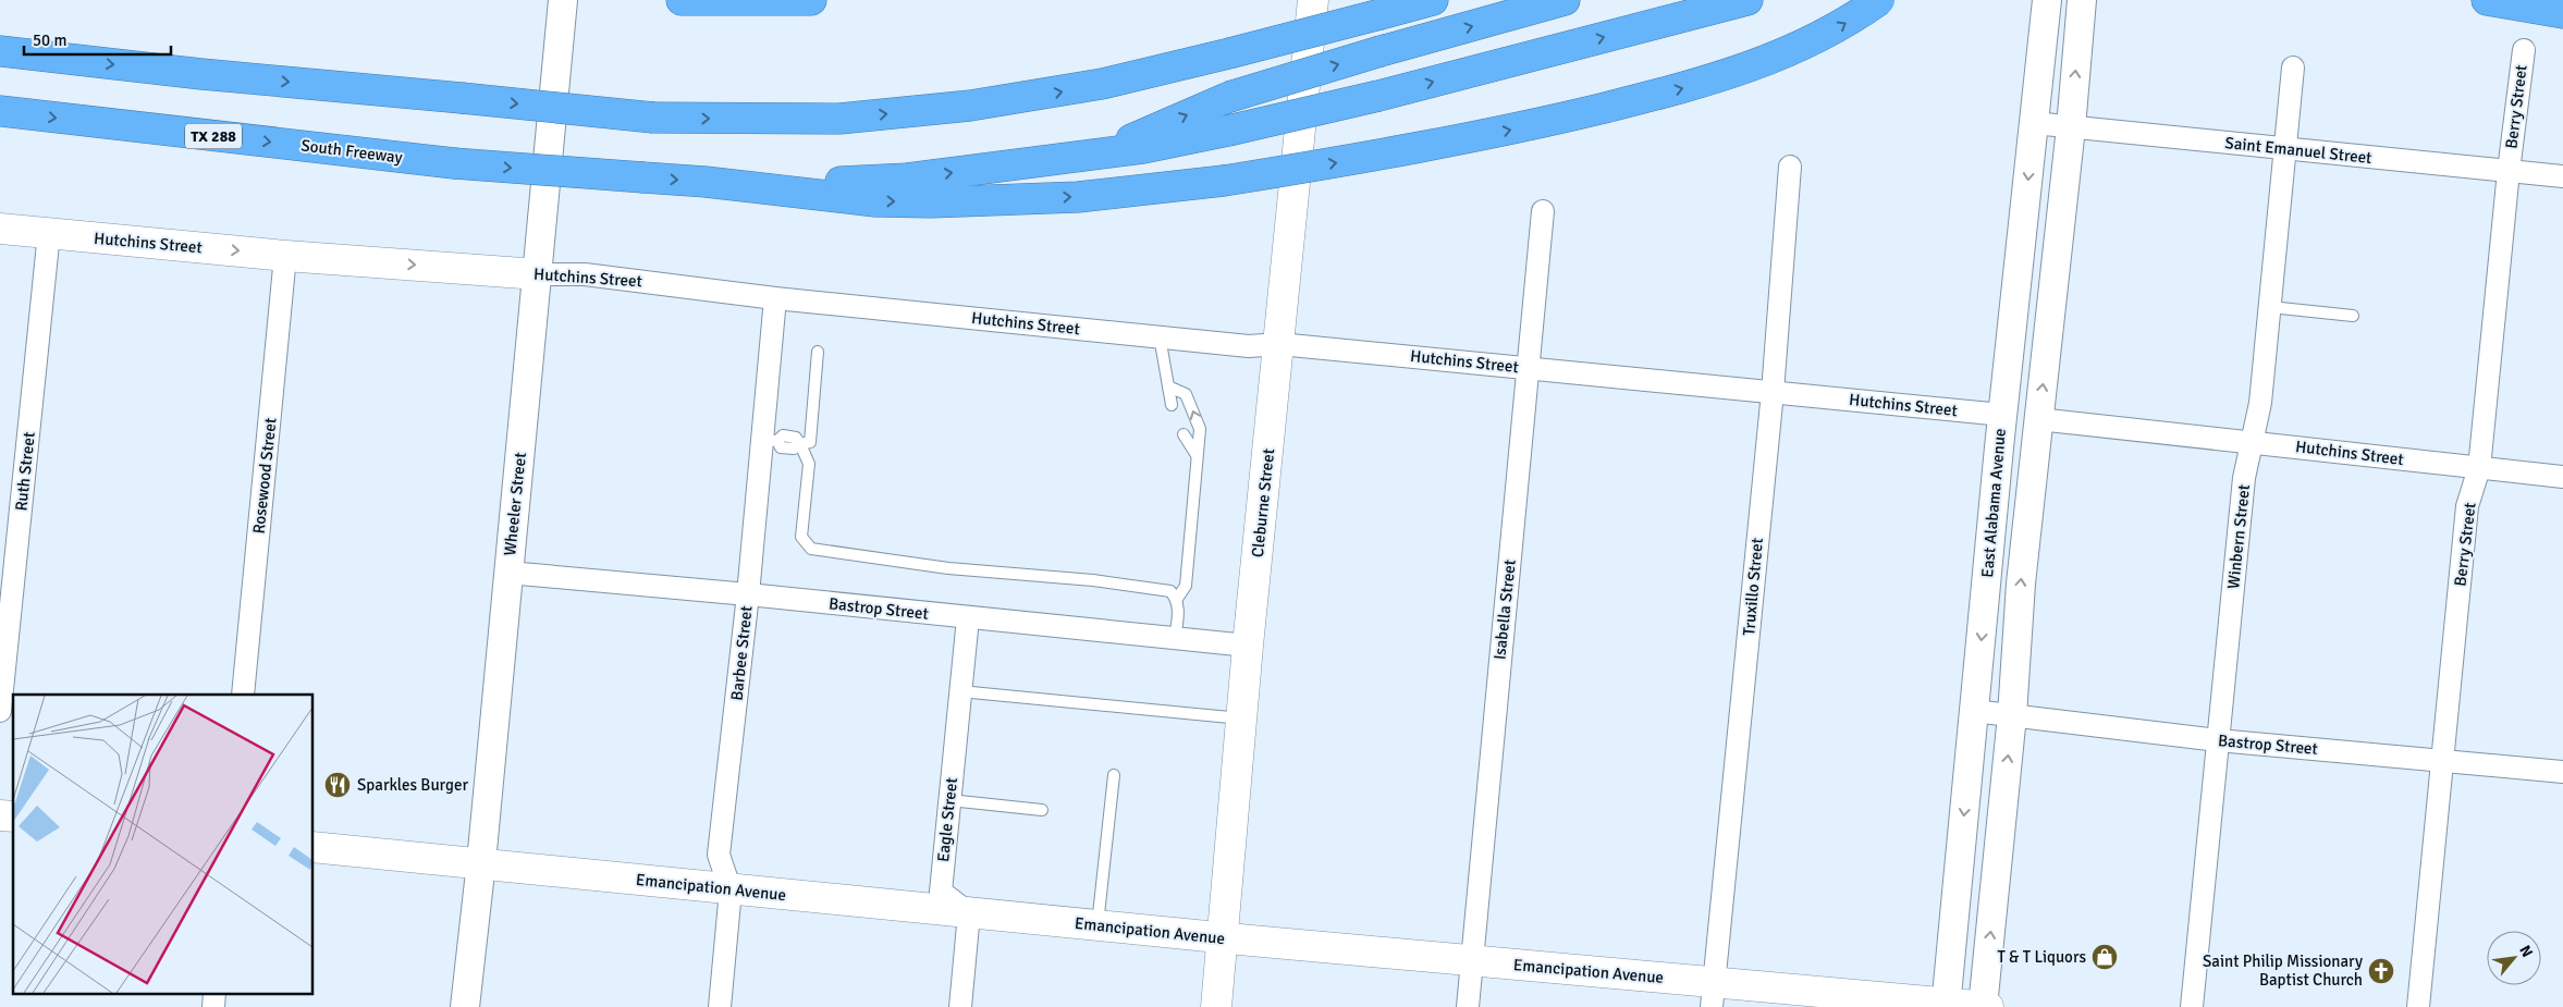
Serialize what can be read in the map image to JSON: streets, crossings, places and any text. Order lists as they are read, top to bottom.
{
  "streets": {
    "highway": ["TX 288", "South Freeway"],
    "main road": ["Hutchins Street", "Cleburne Street", "Emancipation Avenue"],
    "street": [
      "Berry Street",
      "Saint Emanuel Street",
      "Ruth Street",
      "Rosewood Street",
      "East Alabama Avenue",
      "Wheeler Street",
      "Winbern Street",
      "Truxillo Street",
      "Bastrop Street",
      "Isabella Street",
      "Barbee Street",
      "Eagle Street"
    ]
  },
  "crossings": [
    ["Berry Street", "Saint Emanuel Street"],
    ["Berry Street", "Hutchins Street"],
    ["Berry Street", "Bastrop Street"],
    ["Saint Emanuel Street", "East Alabama Avenue"],
    ["Saint Emanuel Street", "Winbern Street"],
    ["Hutchins Street", "Ruth Street"],
    ["Hutchins Street", "Rosewood Street"],
    ["Hutchins Street", "Cleburne Street"],
    ["Hutchins Street", "East Alabama Avenue"],
    ["Hutchins Street", "Wheeler Street"],
    ["Hutchins Street", "Winbern Street"],
    ["Hutchins Street", "Truxillo Street"],
    ["Hutchins Street", "Isabella Street"],
    ["Hutchins Street", "Barbee Street"],
    ["Cleburne Street", "Bastrop Street"],
    ["Cleburne Street", "Emancipation Avenue"],
    ["East Alabama Avenue", "Bastrop Street"],
    ["East Alabama Avenue", "Emancipation Avenue"],
    ["Wheeler Street", "Bastrop Street"],
    ["Wheeler Street", "Emancipation Avenue"],
    ["Winbern Street", "Bastrop Street"],
    ["Truxillo Street", "Emancipation Avenue"],
    ["Bastrop Street", "Barbee Street"],
    ["Bastrop Street", "Eagle Street"],
    ["Isabella Street", "Emancipation Avenue"],
    ["Barbee Street", "Emancipation Avenue"],
    ["Eagle Street", "Emancipation Avenue"]
  ],
  "places": {
    "restaurant": ["Sparkles Burger"],
    "shop": ["T & T Liquors"],
    "church": ["Saint Philip Missionary Baptist Church"]
  },
  "scale_bar": "50 m",
  "north": "top right"
}
